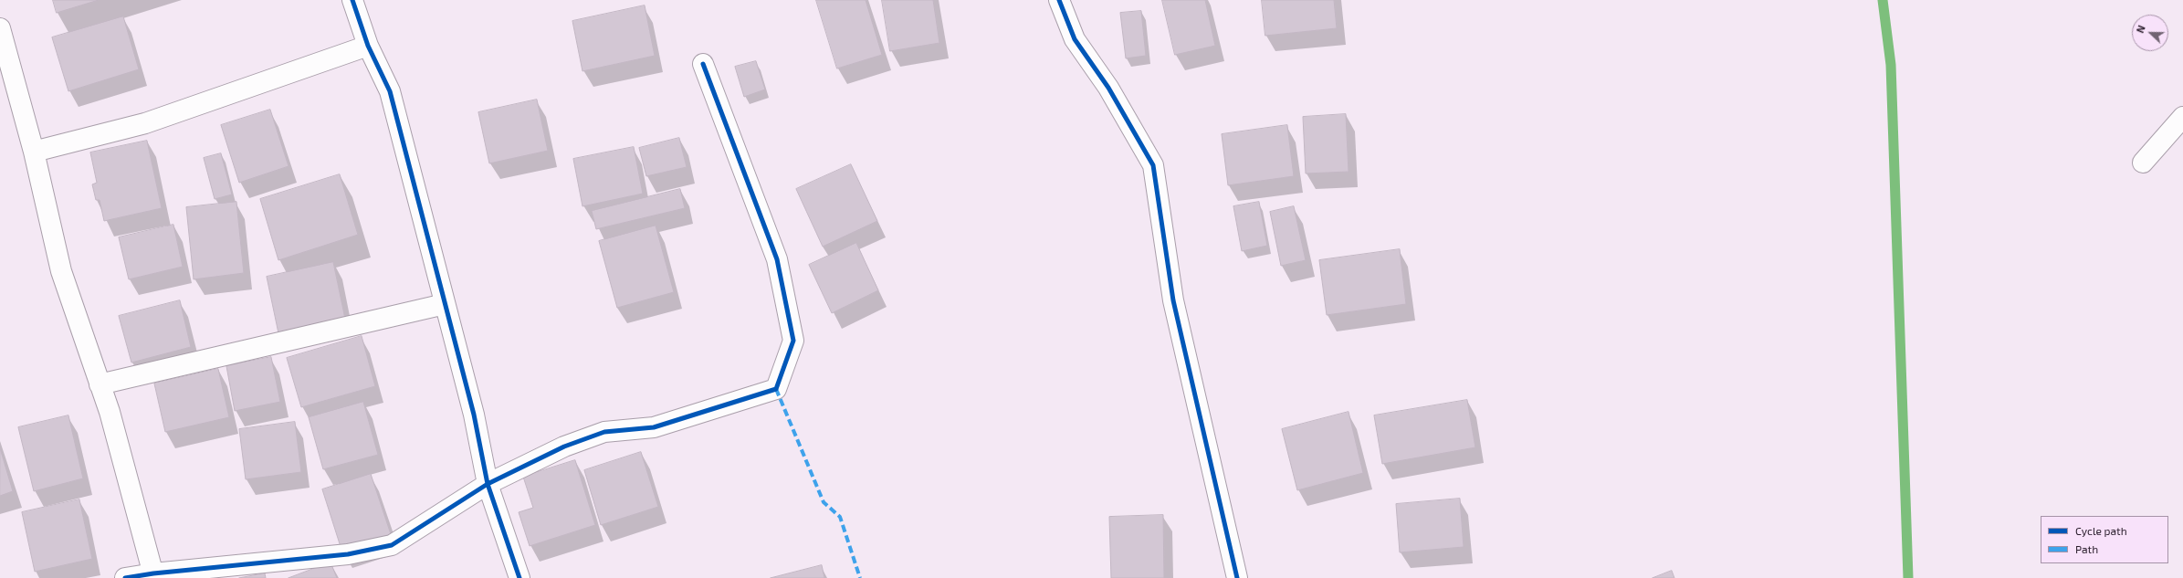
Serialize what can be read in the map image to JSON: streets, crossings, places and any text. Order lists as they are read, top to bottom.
{
  "legend": ["Cycle path", "Path"],
  "north": "left"
}
